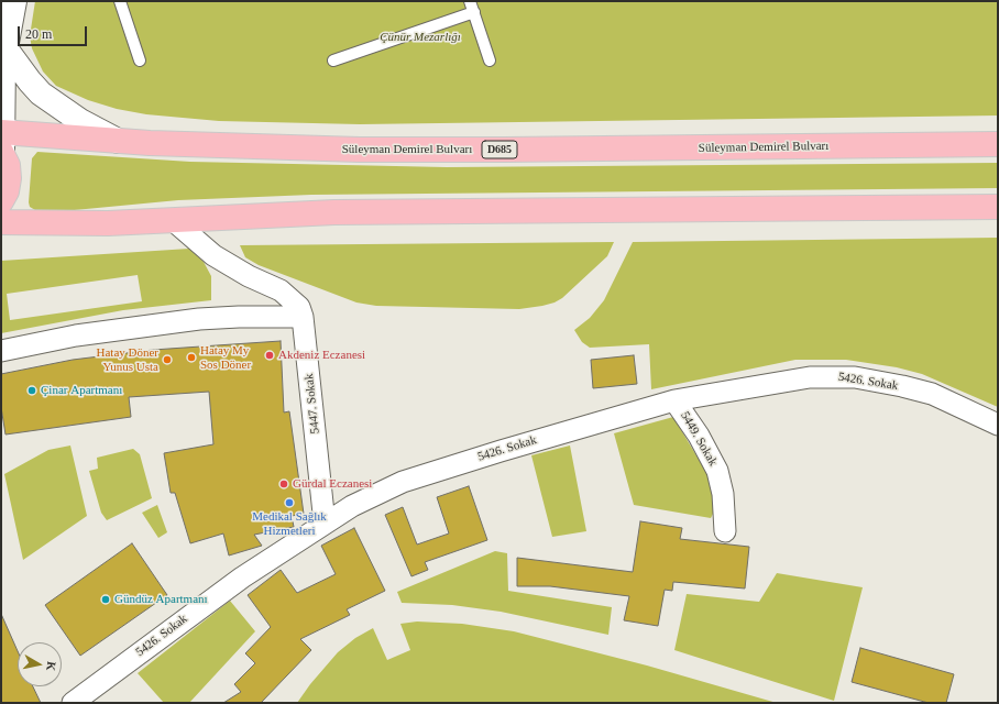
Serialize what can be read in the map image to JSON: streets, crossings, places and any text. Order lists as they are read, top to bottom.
{
  "streets": {
    "highway": ["Süleyman Demirel Bulvarı", "D685"],
    "street": ["5426. Sokak", "5447. Sokak", "5449. Sokak"]
  },
  "crossings": [
    ["5426. Sokak", "5447. Sokak"],
    ["5426. Sokak", "5449. Sokak"]
  ],
  "parks": ["Çünür Mezarlığı"],
  "places": [
    "Akdeniz Eczanesi",
    "Hatay My Sos Döner",
    "Hatay Döner Yunus Usta",
    "Çinar Apartmanı",
    "Gürdal Eczanesi",
    "Medikal Sağlık Hizmetleri",
    "Gündüz Apartmanı"
  ],
  "scale_bar": "20 m",
  "north": "right"
}
